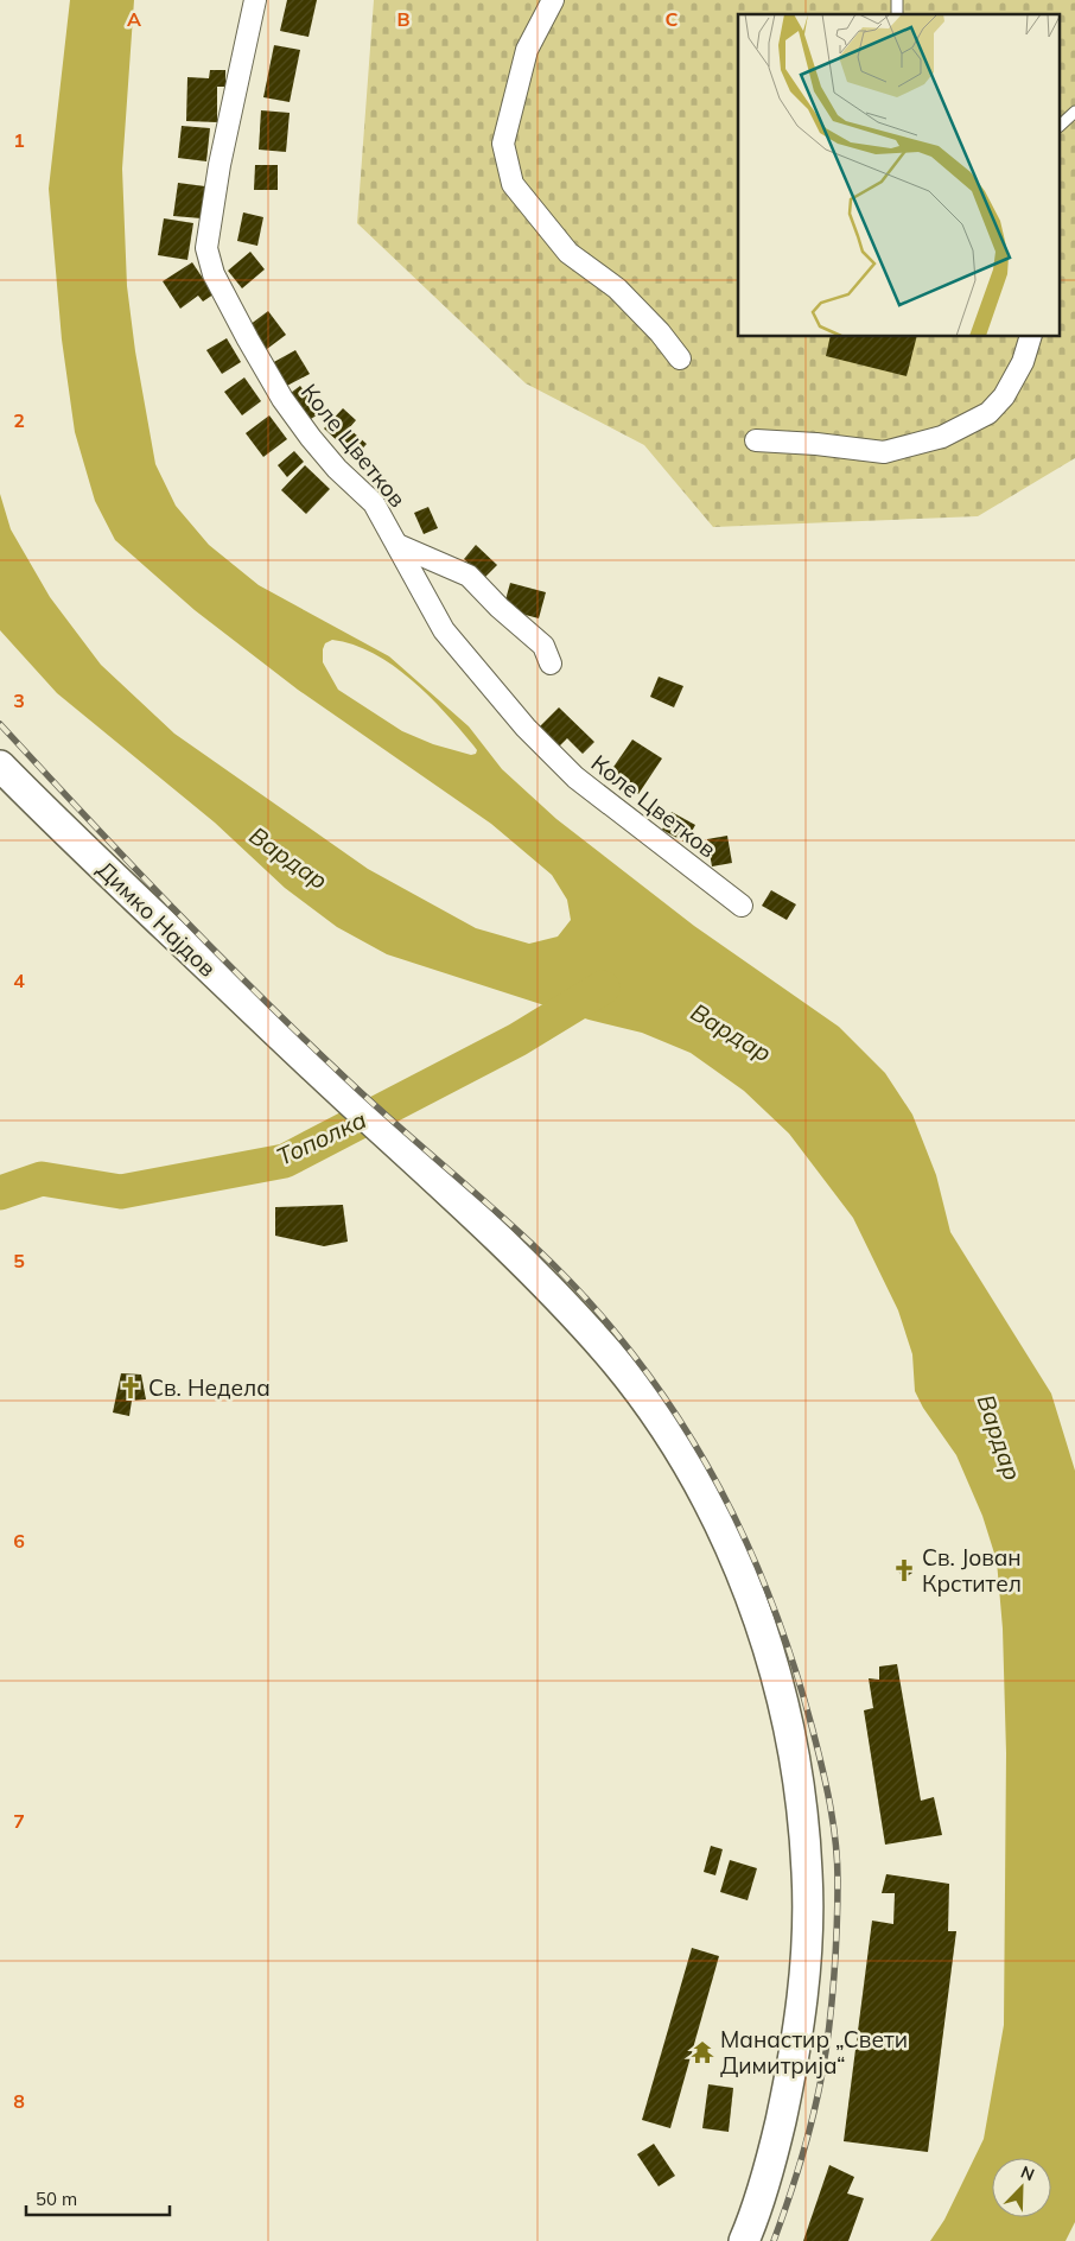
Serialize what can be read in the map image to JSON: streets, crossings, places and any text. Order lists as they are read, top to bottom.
{
  "streets": {
    "main road": ["Димко Најдов"],
    "street": ["Коле Цветков"]
  },
  "water": ["Вардар", "Тополка"],
  "places": {
    "church": ["Св. Недела", "Св. Јован Крстител"],
    "temple": ["Манастир „Свети Димитрија“"]
  },
  "scale_bar": "50 m",
  "north": "top right",
  "grid": {
    "columns": ["A", "B", "C"],
    "rows": [
      "1",
      "2",
      "3",
      "4",
      "5",
      "6",
      "7",
      "8"
    ]
  }
}
